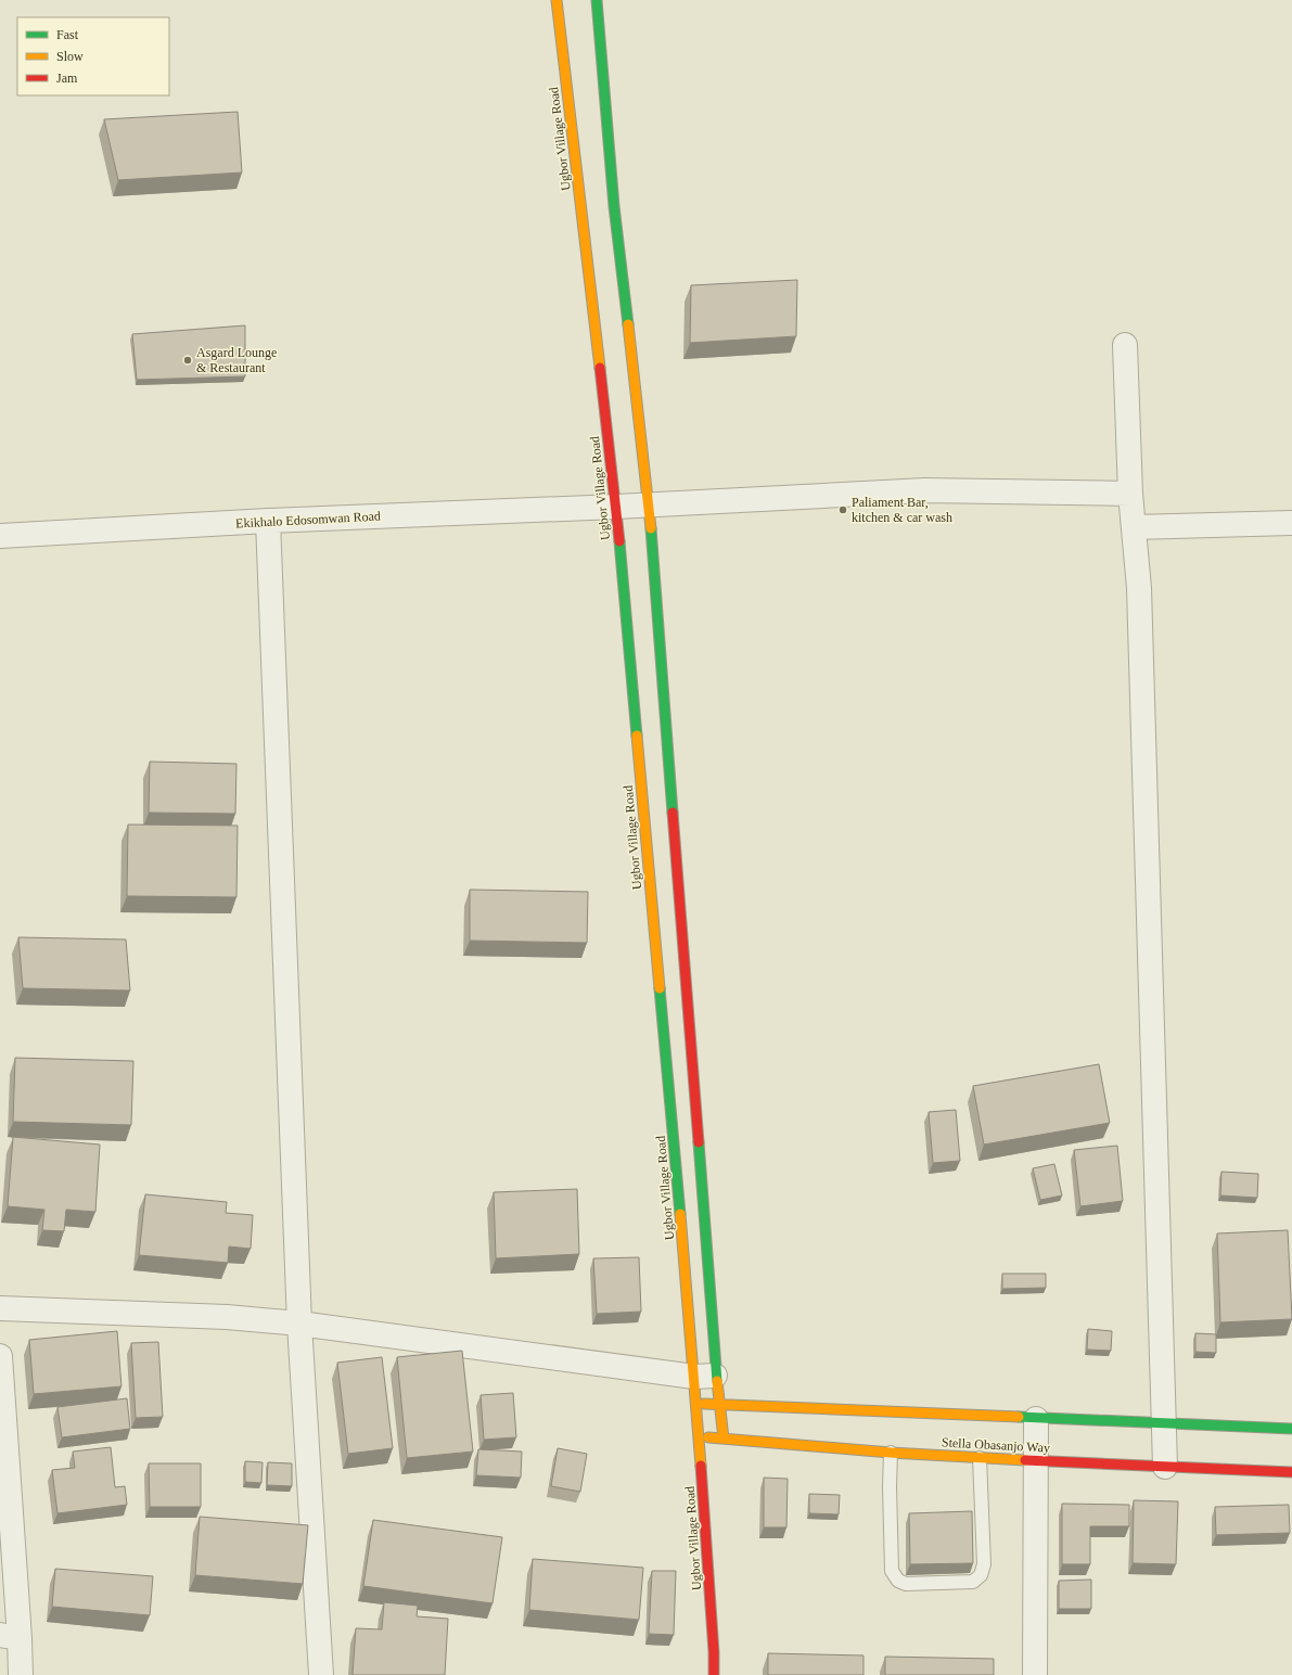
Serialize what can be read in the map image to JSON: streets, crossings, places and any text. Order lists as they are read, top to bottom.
{
  "streets": {
    "street": ["Ugbor Village Road", "Ekikhalo Edosomwan Road", "Stella Obasanjo Way"]
  },
  "crossings": [
    ["Ugbor Village Road", "Ekikhalo Edosomwan Road"],
    ["Ugbor Village Road", "Stella Obasanjo Way"]
  ],
  "places": ["Asgard Lounge & Restaurant", "Paliament Bar, kitchen & car wash"],
  "legend": ["Fast", "Slow", "Jam"]
}
